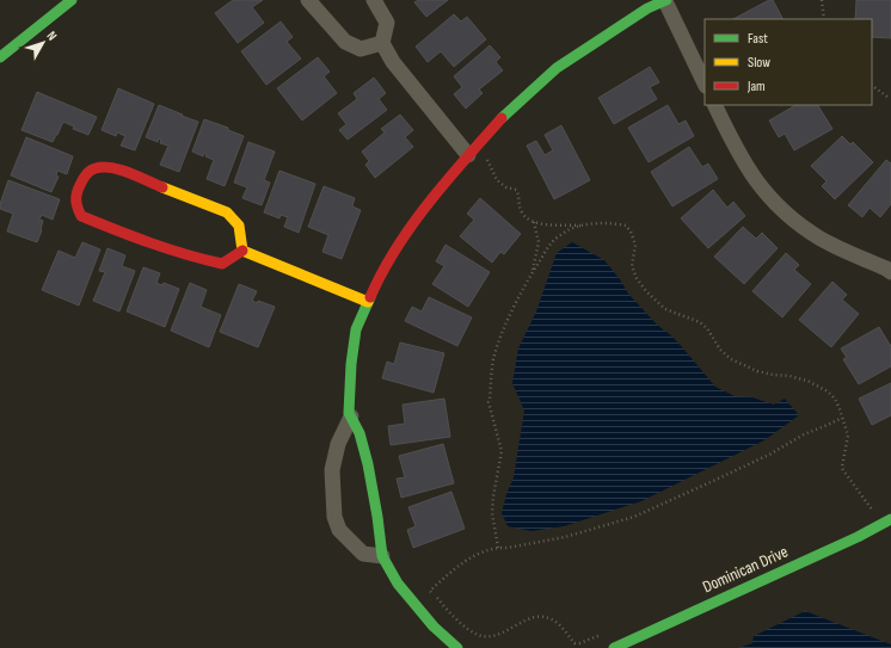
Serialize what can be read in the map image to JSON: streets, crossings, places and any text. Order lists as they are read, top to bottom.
{
  "streets": {
    "street": ["Dominican Drive"]
  },
  "legend": ["Fast", "Slow", "Jam"],
  "north": "top right"
}
